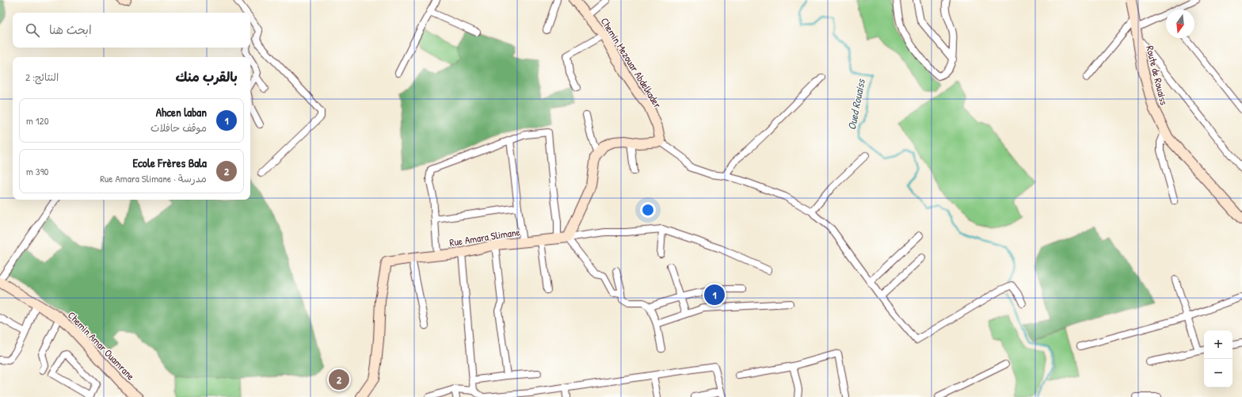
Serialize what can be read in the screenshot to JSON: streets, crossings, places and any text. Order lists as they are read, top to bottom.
{
  "streets": {
    "street": [
      "Chemin Mezouar Abdelkader",
      "Route de Rouaiss",
      "Rue Amara Slimane",
      "Chemin Amar Ouamrane"
    ]
  },
  "water": ["Oued Rouaiss"],
  "north": "bottom",
  "page": {
    "search": "ابحث هنا",
    "heading": ["بالقرب منك", "النتائج: 2"],
    "list": [
      {
        "mark": "1",
        "name": "Ahcen laban",
        "note": "موقف حافلات",
        "value": "120 m"
      },
      {
        "mark": "2",
        "name": "Ecole Frères Bala",
        "note": "مدرسة · Rue Amara Slimane",
        "value": "390 m"
      }
    ],
    "pins": ["1", "2"],
    "map_buttons": ["+", "−"]
  }
}
